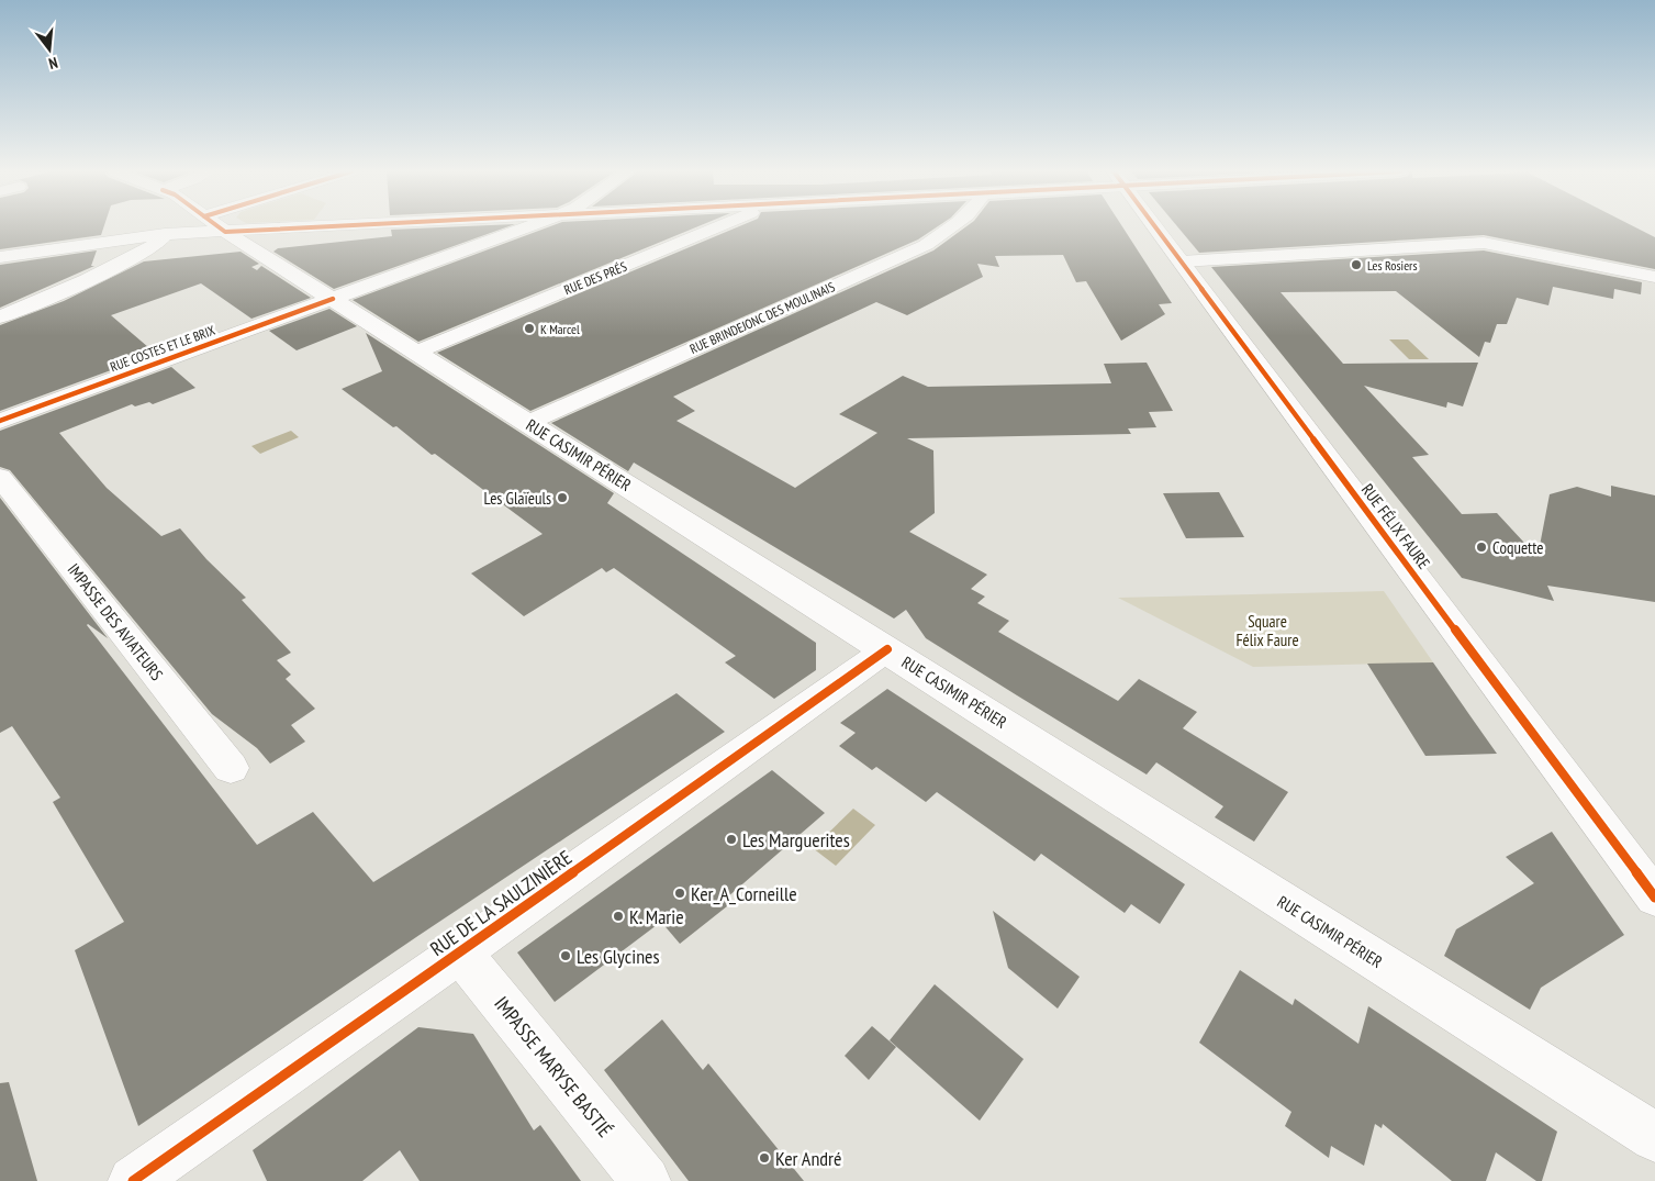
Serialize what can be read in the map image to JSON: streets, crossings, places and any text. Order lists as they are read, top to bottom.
{
  "streets": {
    "street": [
      "RUE DES PRÉS",
      "RUE BRINDEJONC DES MOULINAIS",
      "RUE COSTES ET LE BRIX",
      "RUE CASIMIR PÉRIER",
      "RUE FÉLIX FAURE",
      "IMPASSE DES AVIATEURS",
      "RUE DE LA SAULZINIÈRE",
      "IMPASSE MARYSE BASTIÉ"
    ]
  },
  "crossings": [
    ["RUE DES PRÉS", "RUE CASIMIR PÉRIER"],
    ["RUE BRINDEJONC DES MOULINAIS", "RUE CASIMIR PÉRIER"],
    ["RUE COSTES ET LE BRIX", "RUE CASIMIR PÉRIER"],
    ["RUE CASIMIR PÉRIER", "RUE DE LA SAULZINIÈRE"],
    ["RUE DE LA SAULZINIÈRE", "IMPASSE MARYSE BASTIÉ"]
  ],
  "parks": ["Square Félix Faure"],
  "places": [
    "Les Rosiers",
    "K Marcel",
    "Les Glaïeuls",
    "Coquette",
    "Les Marguerites",
    "Ker_A_Corneille",
    "K. Marie",
    "Les Glycines",
    "Ker André"
  ],
  "north": "bottom"
}
